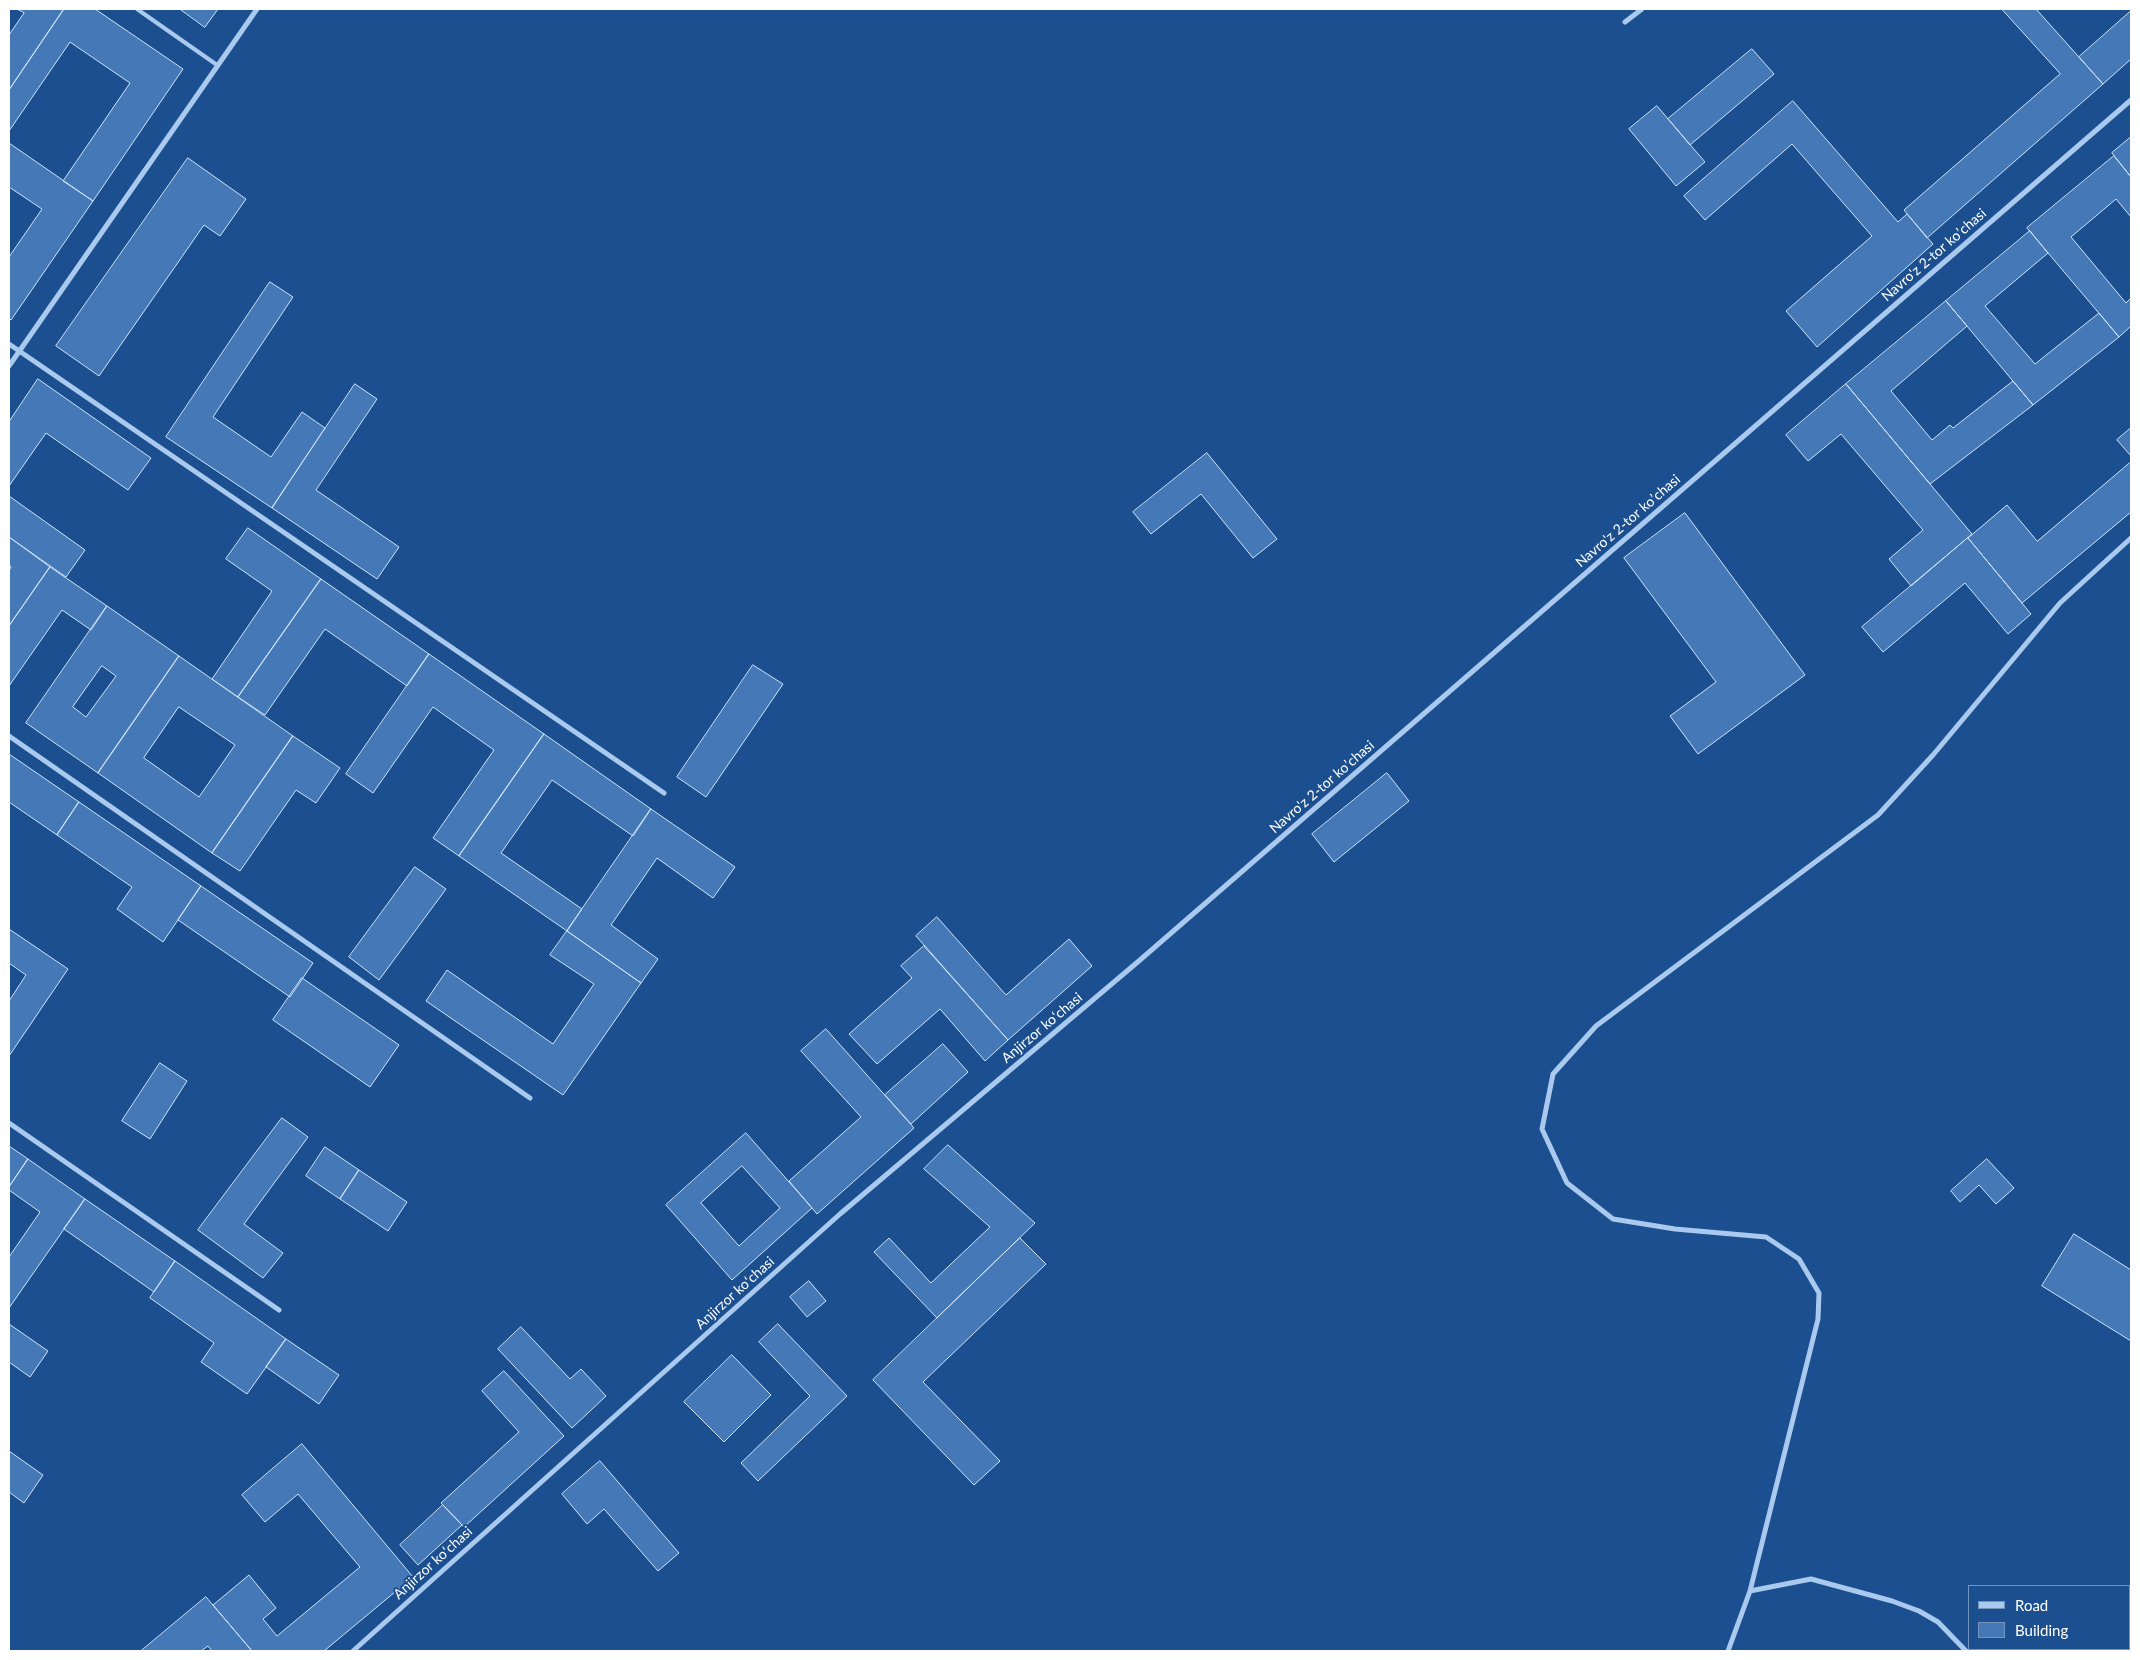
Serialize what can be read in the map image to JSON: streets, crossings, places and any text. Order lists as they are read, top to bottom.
{
  "streets": {
    "street": ["Anjirzor koʻchasi"]
  },
  "legend": ["Road", "Building"]
}
